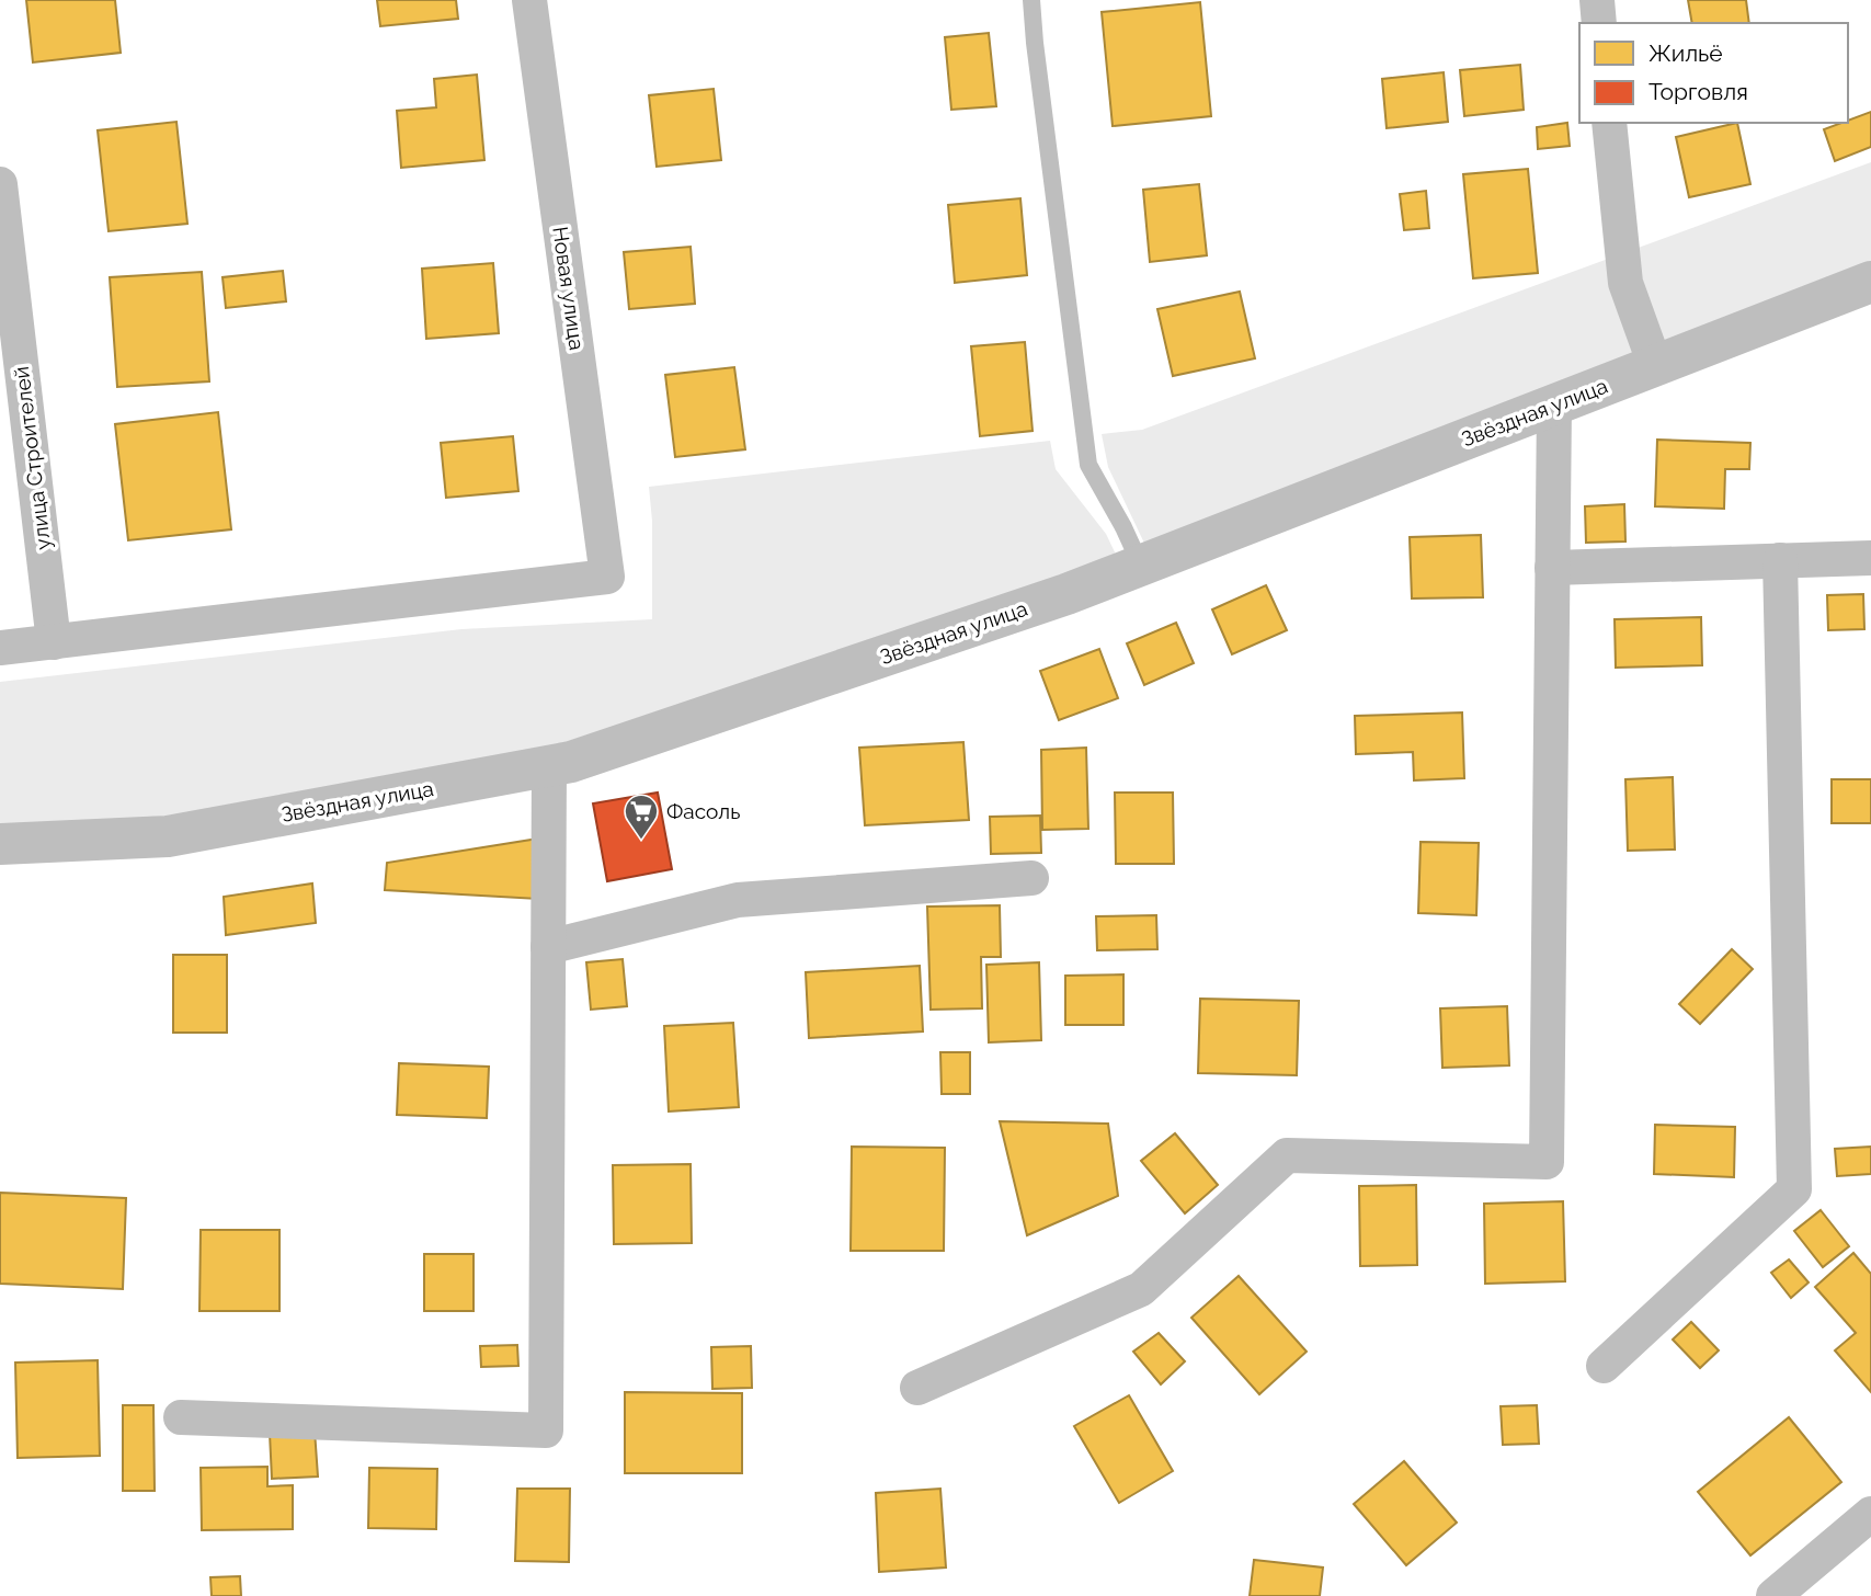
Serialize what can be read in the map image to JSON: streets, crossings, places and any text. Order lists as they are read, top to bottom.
{
  "streets": {
    "street": ["Новая улица", "Звёздная улица", "улица Строителей"]
  },
  "crossings": [
    ["Новая улица", "улица Строителей"]
  ],
  "places": {
    "supermarket": ["Фасоль"]
  },
  "legend": ["Жильё", "Торговля"]
}
